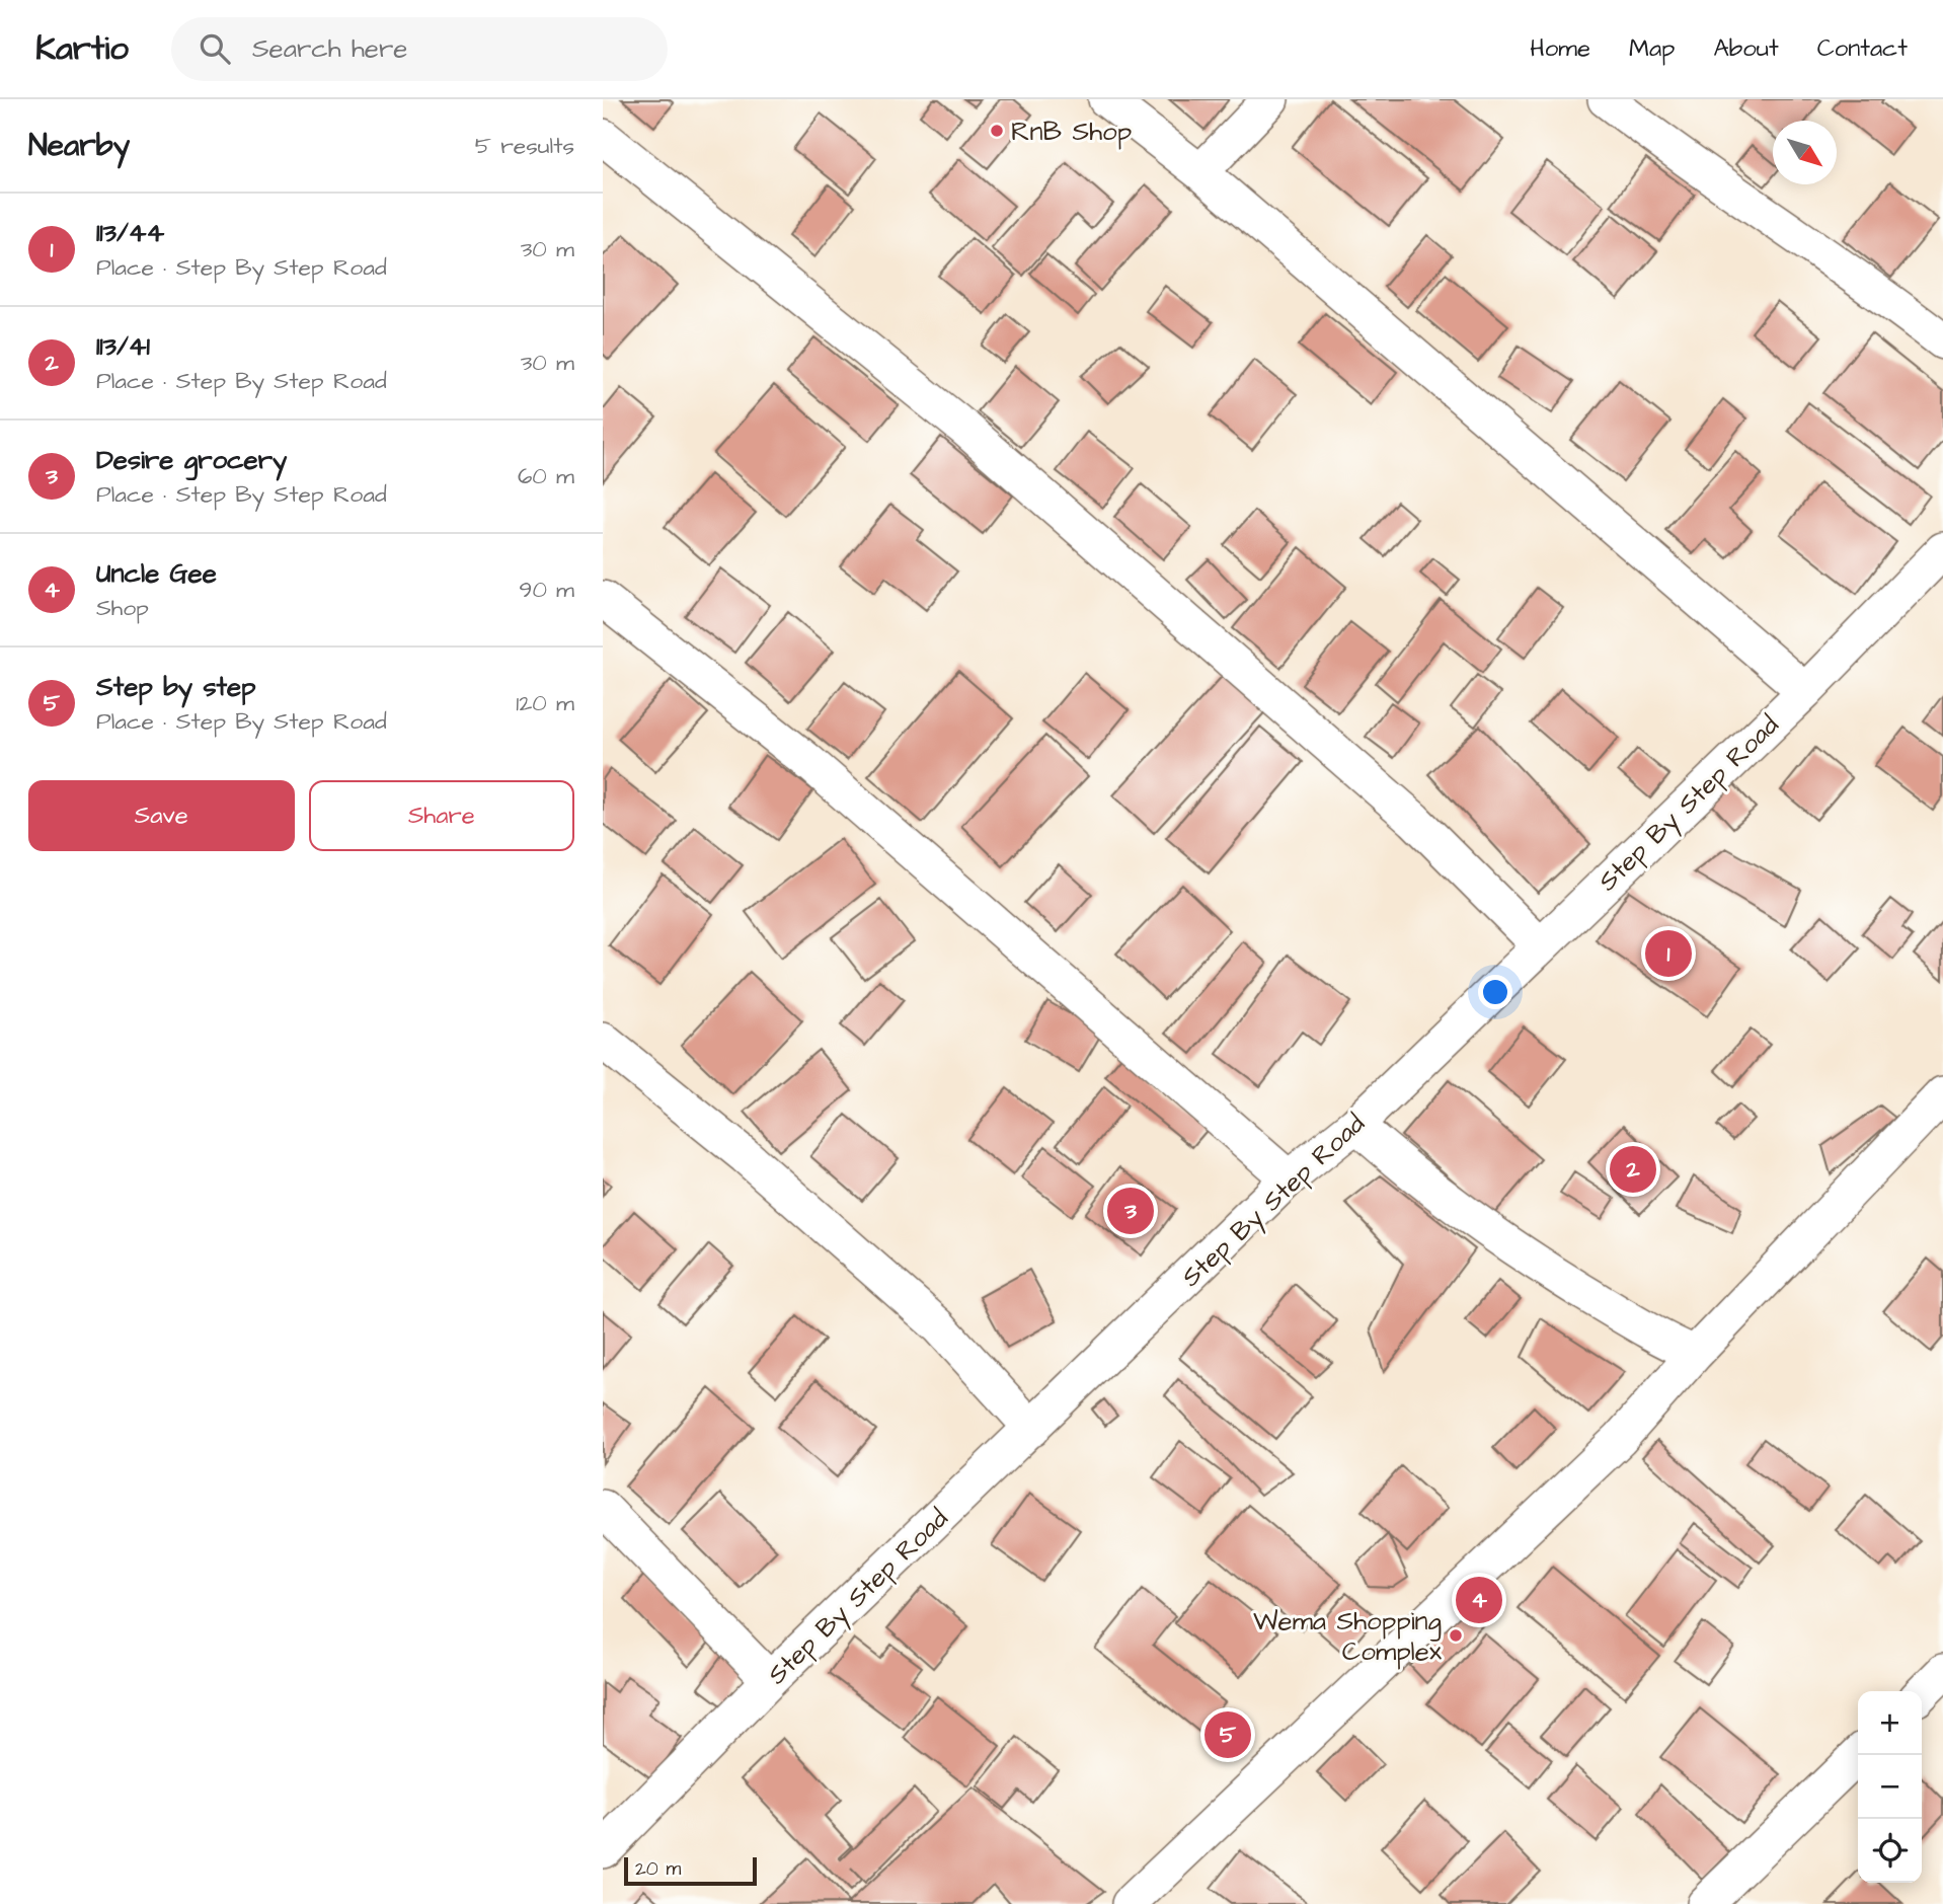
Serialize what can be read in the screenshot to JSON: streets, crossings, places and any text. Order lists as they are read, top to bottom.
{
  "streets": {
    "street": ["Step By Step Road"]
  },
  "places": ["RnB Shop", "Wema Shopping Complex"],
  "scale_bar": "20 m",
  "north": "bottom right",
  "page": {
    "header": "Kartio",
    "search": "Search here",
    "nav": [
      "Home",
      "Map",
      "About",
      "Contact"
    ],
    "heading": ["Nearby", "5 results"],
    "list": [
      {
        "mark": "1",
        "name": "113/44",
        "note": "Place · Step By Step Road",
        "value": "30 m"
      },
      {
        "mark": "2",
        "name": "113/41",
        "note": "Place · Step By Step Road",
        "value": "30 m"
      },
      {
        "mark": "3",
        "name": "Desire grocery",
        "note": "Place · Step By Step Road",
        "value": "60 m"
      },
      {
        "mark": "4",
        "name": "Uncle Gee",
        "note": "Shop",
        "value": "90 m"
      },
      {
        "mark": "5",
        "name": "Step by step",
        "note": "Place · Step By Step Road",
        "value": "120 m"
      }
    ],
    "buttons": ["Save", "Share"],
    "pins": [
      "1",
      "2",
      "3",
      "4",
      "5"
    ],
    "map_buttons": ["+", "−"],
    "scale": "20 m"
  }
}
